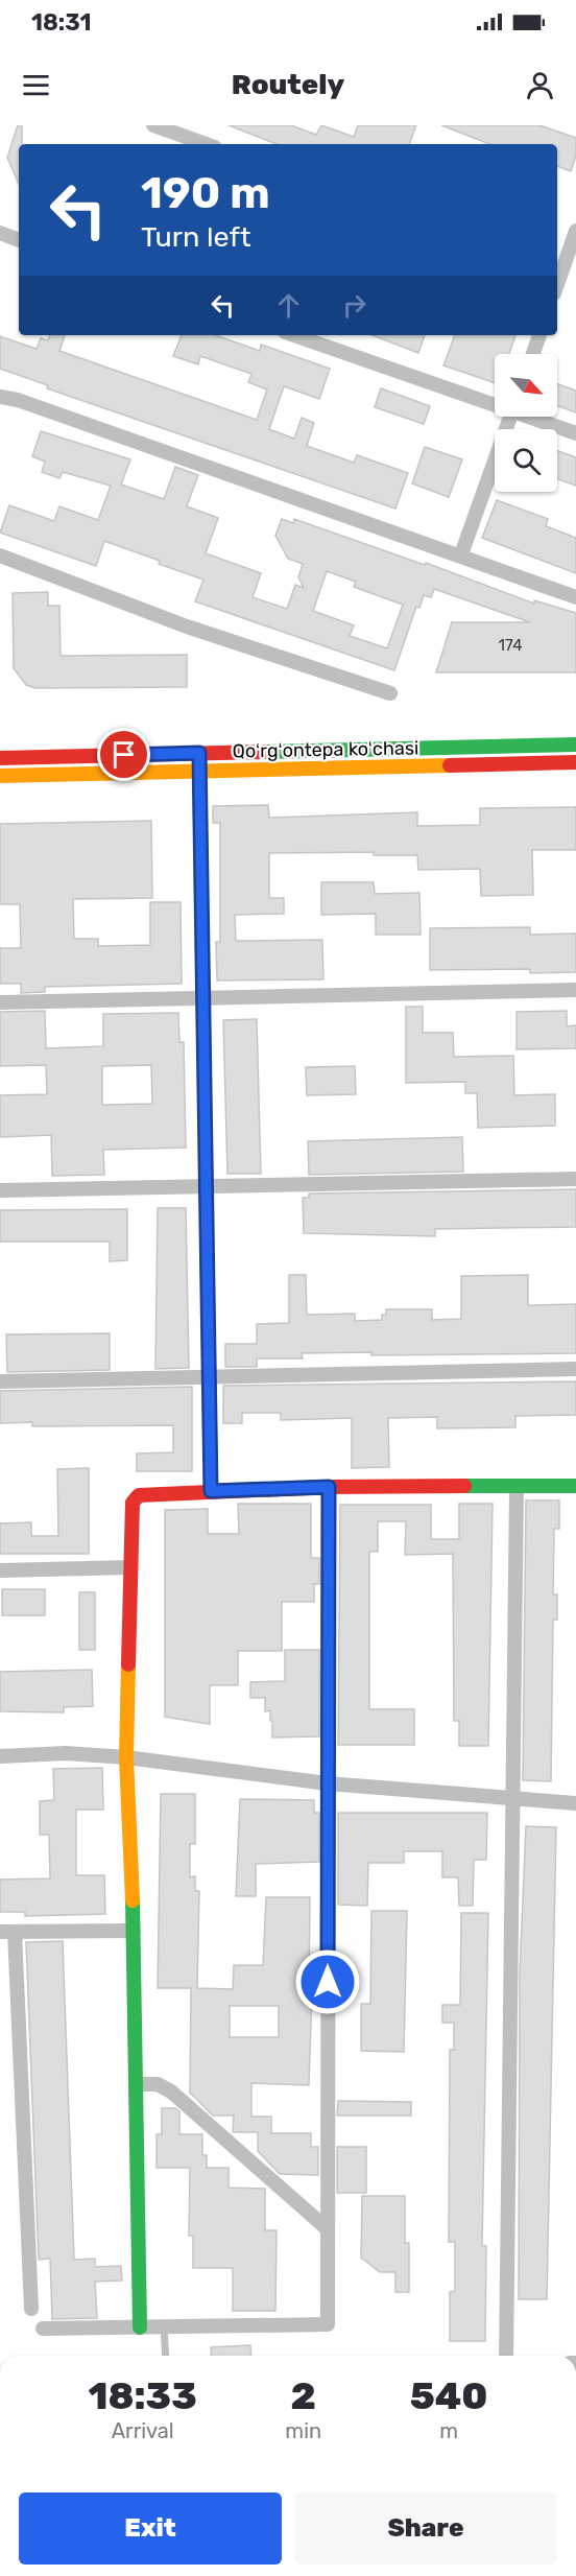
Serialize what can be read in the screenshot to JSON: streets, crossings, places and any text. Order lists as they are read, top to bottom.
{
  "streets": {
    "street": ["Qoʻrgʻontepa koʻchasi"]
  },
  "house_numbers": ["174"],
  "north": "bottom right",
  "page": {
    "status": "18:31",
    "header": "Routely",
    "turn": ["190 m", "Turn left"],
    "eta": [
      "18:33",
      "Arrival",
      "2",
      "min",
      "540",
      "m"
    ],
    "buttons": ["Exit", "Share"]
  }
}
